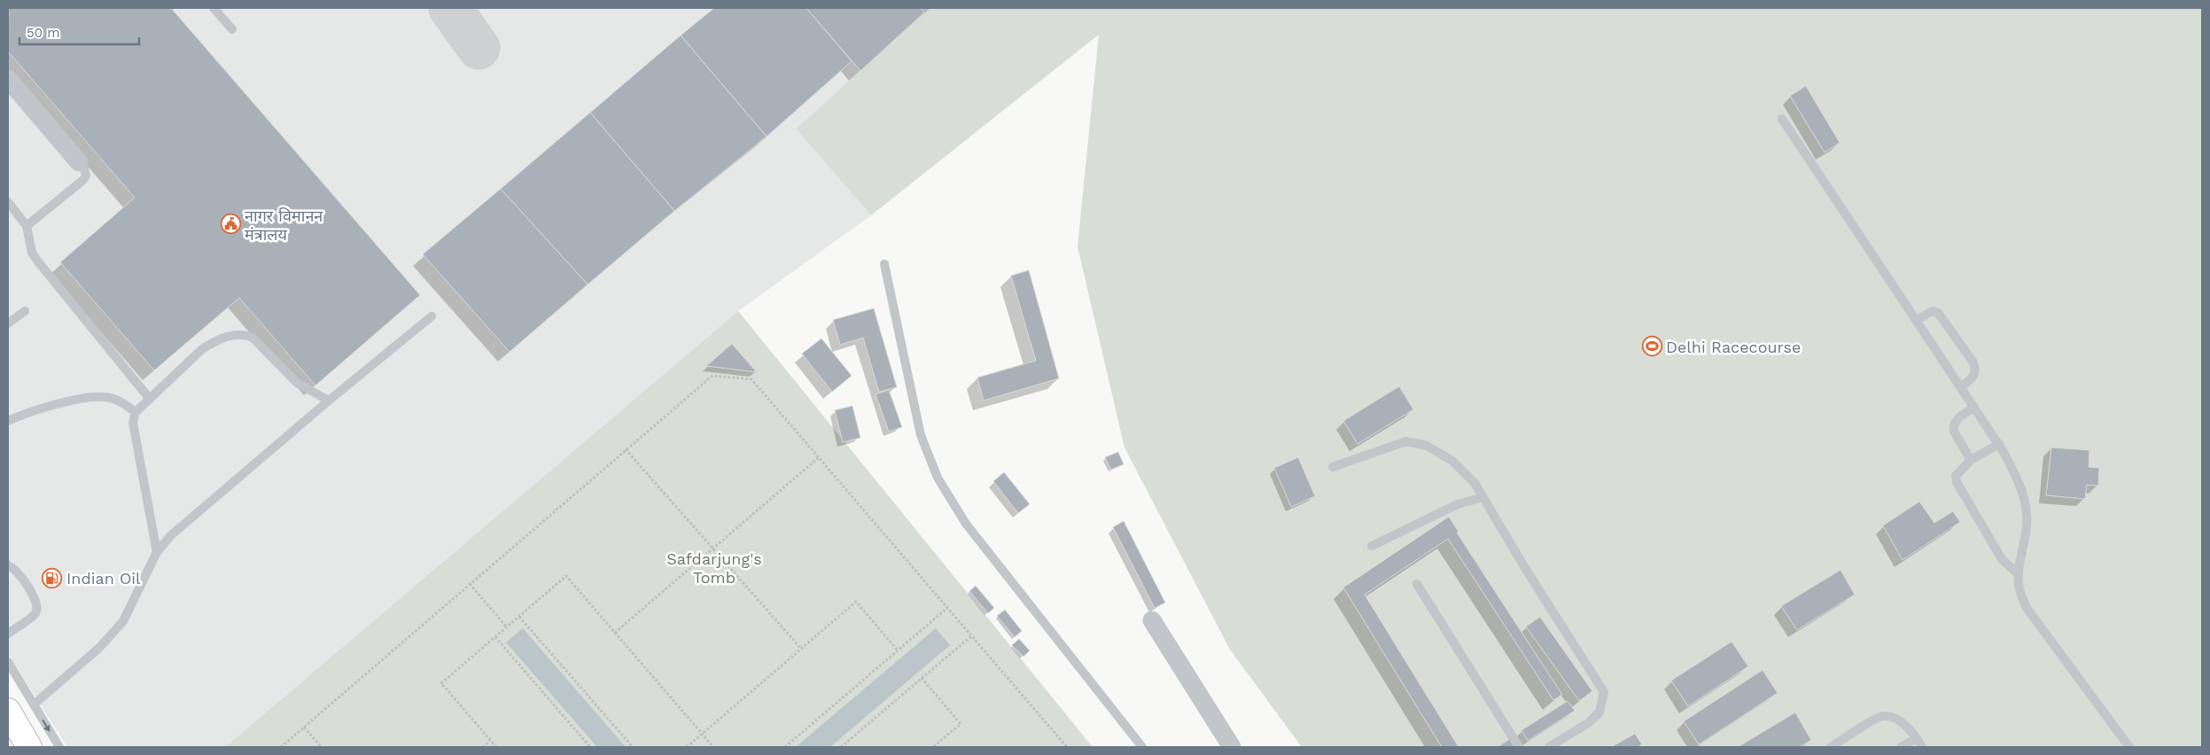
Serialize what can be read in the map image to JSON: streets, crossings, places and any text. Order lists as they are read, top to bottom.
{
  "parks": ["Safdarjung's Tomb"],
  "places": {
    "public building": ["नागर विमानन मंत्रालय"],
    "sports": ["Delhi Racecourse"],
    "fuel station": ["Indian Oil"]
  },
  "scale_bar": "50 m"
}
